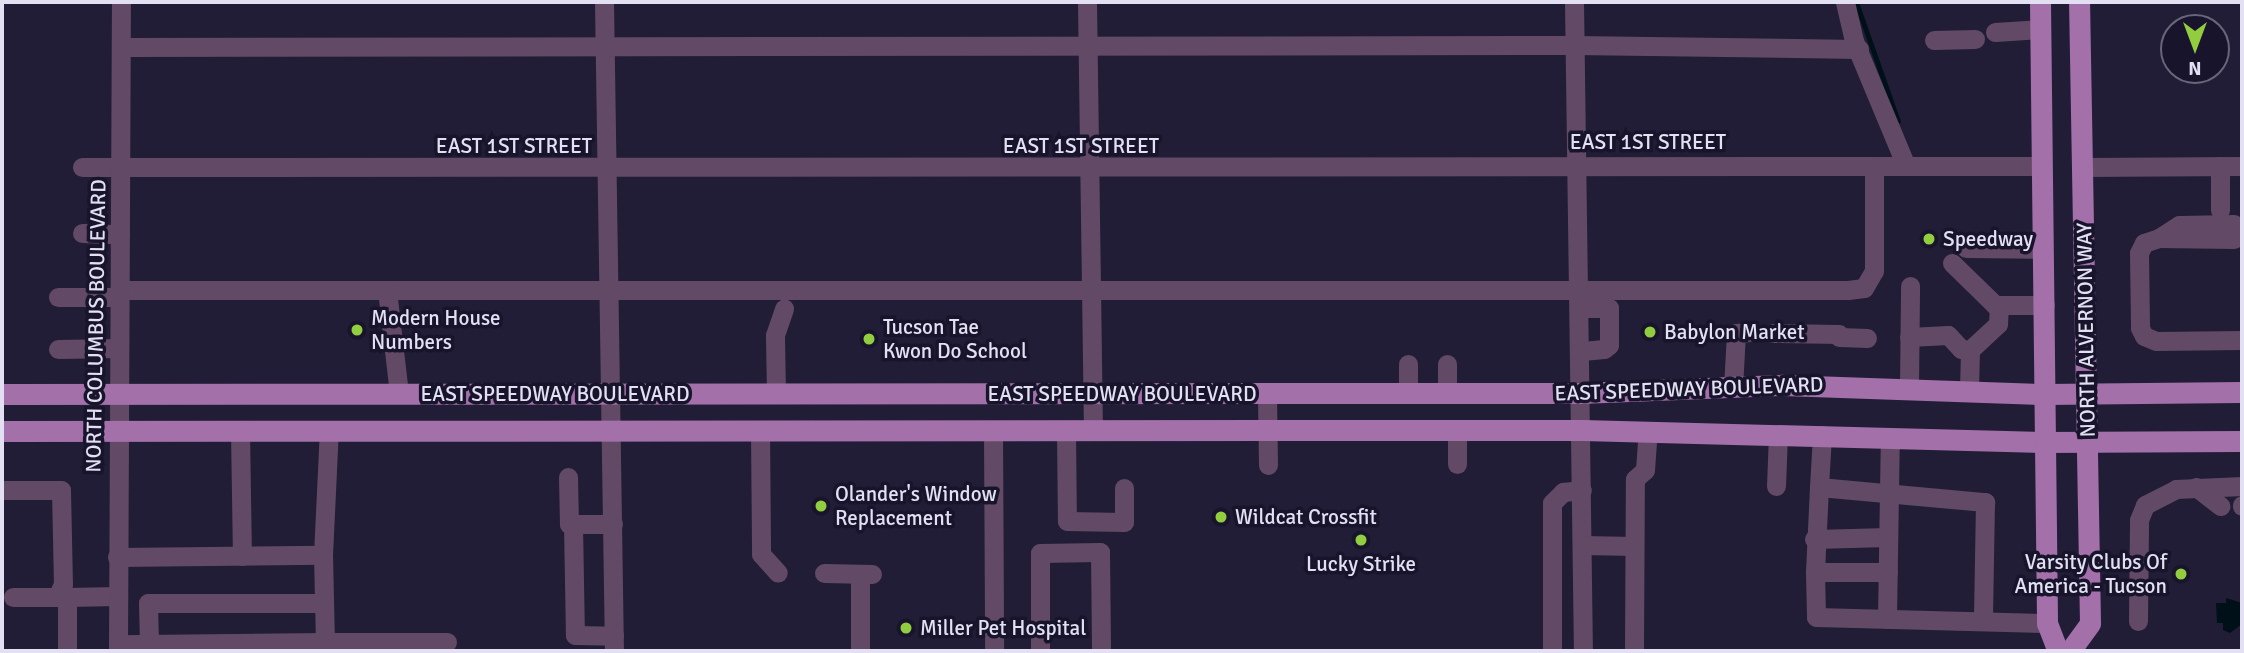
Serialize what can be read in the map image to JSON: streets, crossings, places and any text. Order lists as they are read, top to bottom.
{
  "streets": {
    "main road": ["NORTH ALVERNON WAY", "EAST SPEEDWAY BOULEVARD"],
    "street": ["EAST 1ST STREET", "NORTH COLUMBUS BOULEVARD"]
  },
  "crossings": [
    ["EAST 1ST STREET", "NORTH COLUMBUS BOULEVARD"],
    ["EAST 1ST STREET", "NORTH ALVERNON WAY"],
    ["NORTH COLUMBUS BOULEVARD", "EAST SPEEDWAY BOULEVARD"],
    ["NORTH ALVERNON WAY", "EAST SPEEDWAY BOULEVARD"]
  ],
  "places": [
    "Speedway",
    "Modern House Numbers",
    "Babylon Market",
    "Tucson Tae Kwon Do School",
    "Olander's Window Replacement",
    "Wildcat Crossfit",
    "Lucky Strike",
    "Varsity Clubs Of America - Tucson",
    "Miller Pet Hospital"
  ],
  "north": "bottom"
}
